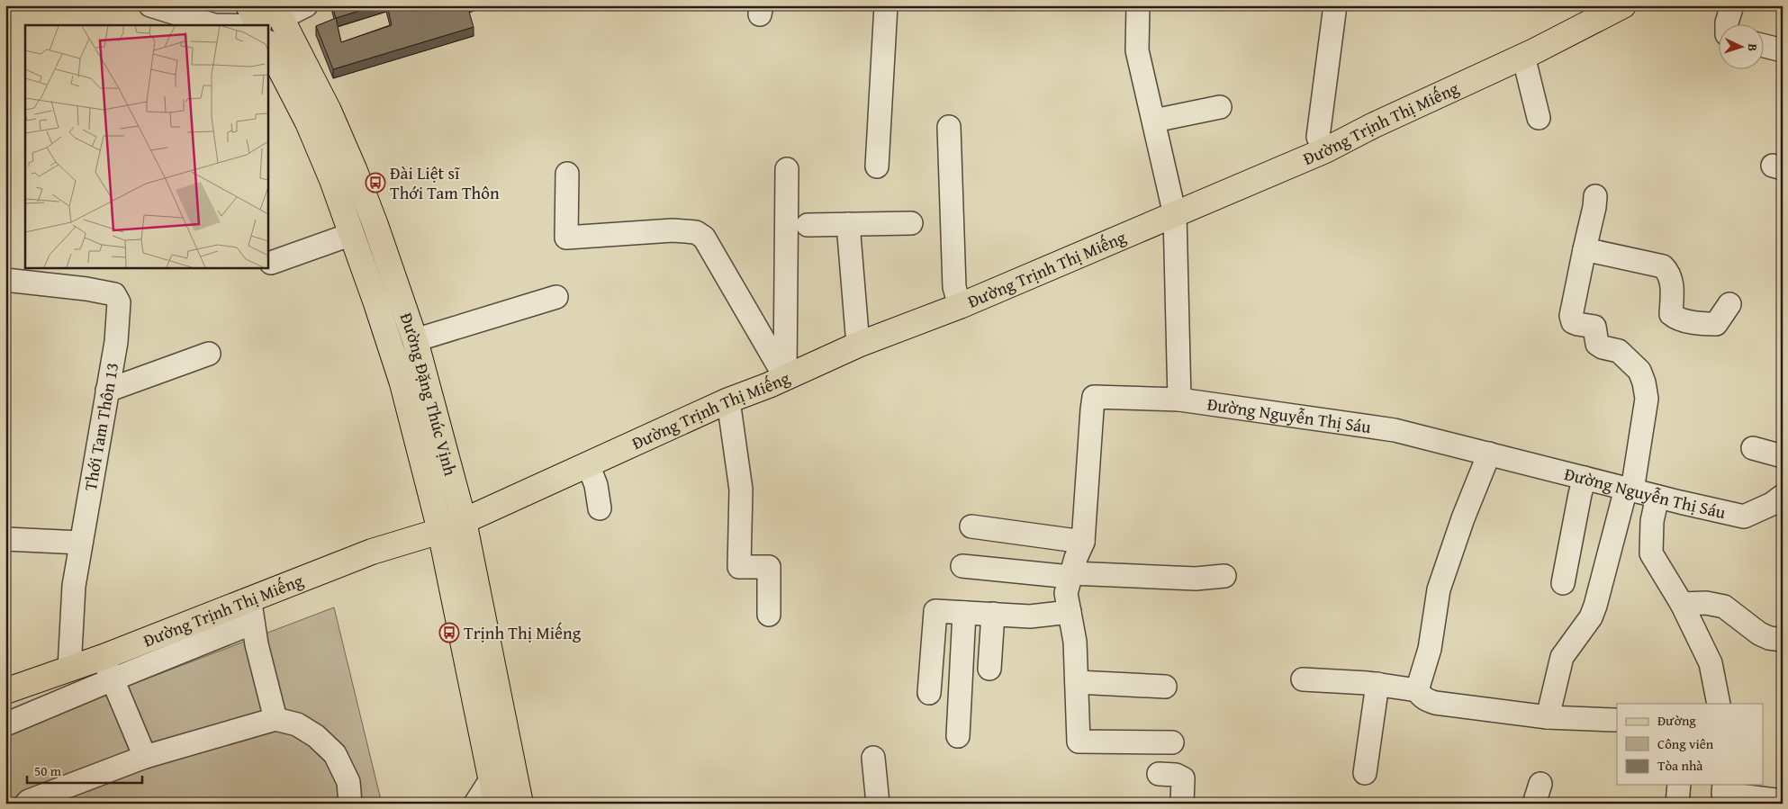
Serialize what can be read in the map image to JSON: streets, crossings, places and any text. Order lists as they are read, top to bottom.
{
  "streets": {
    "main road": ["Đường Trịnh Thị Miếng", "Đường Đặng Thúc Vịnh"],
    "street": ["Đường Nguyễn Thị Sáu", "Thới Tam Thôn 13"]
  },
  "crossings": [
    ["Đường Trịnh Thị Miếng", "Đường Đặng Thúc Vịnh"],
    ["Đường Trịnh Thị Miếng", "Thới Tam Thôn 13"]
  ],
  "places": {
    "bus stop": ["Đài Liệt sĩ Thới Tam Thôn", "Trịnh Thị Miếng"]
  },
  "legend": ["Đường", "Công viên", "Tòa nhà"],
  "scale_bar": "50 m",
  "north": "right"
}
